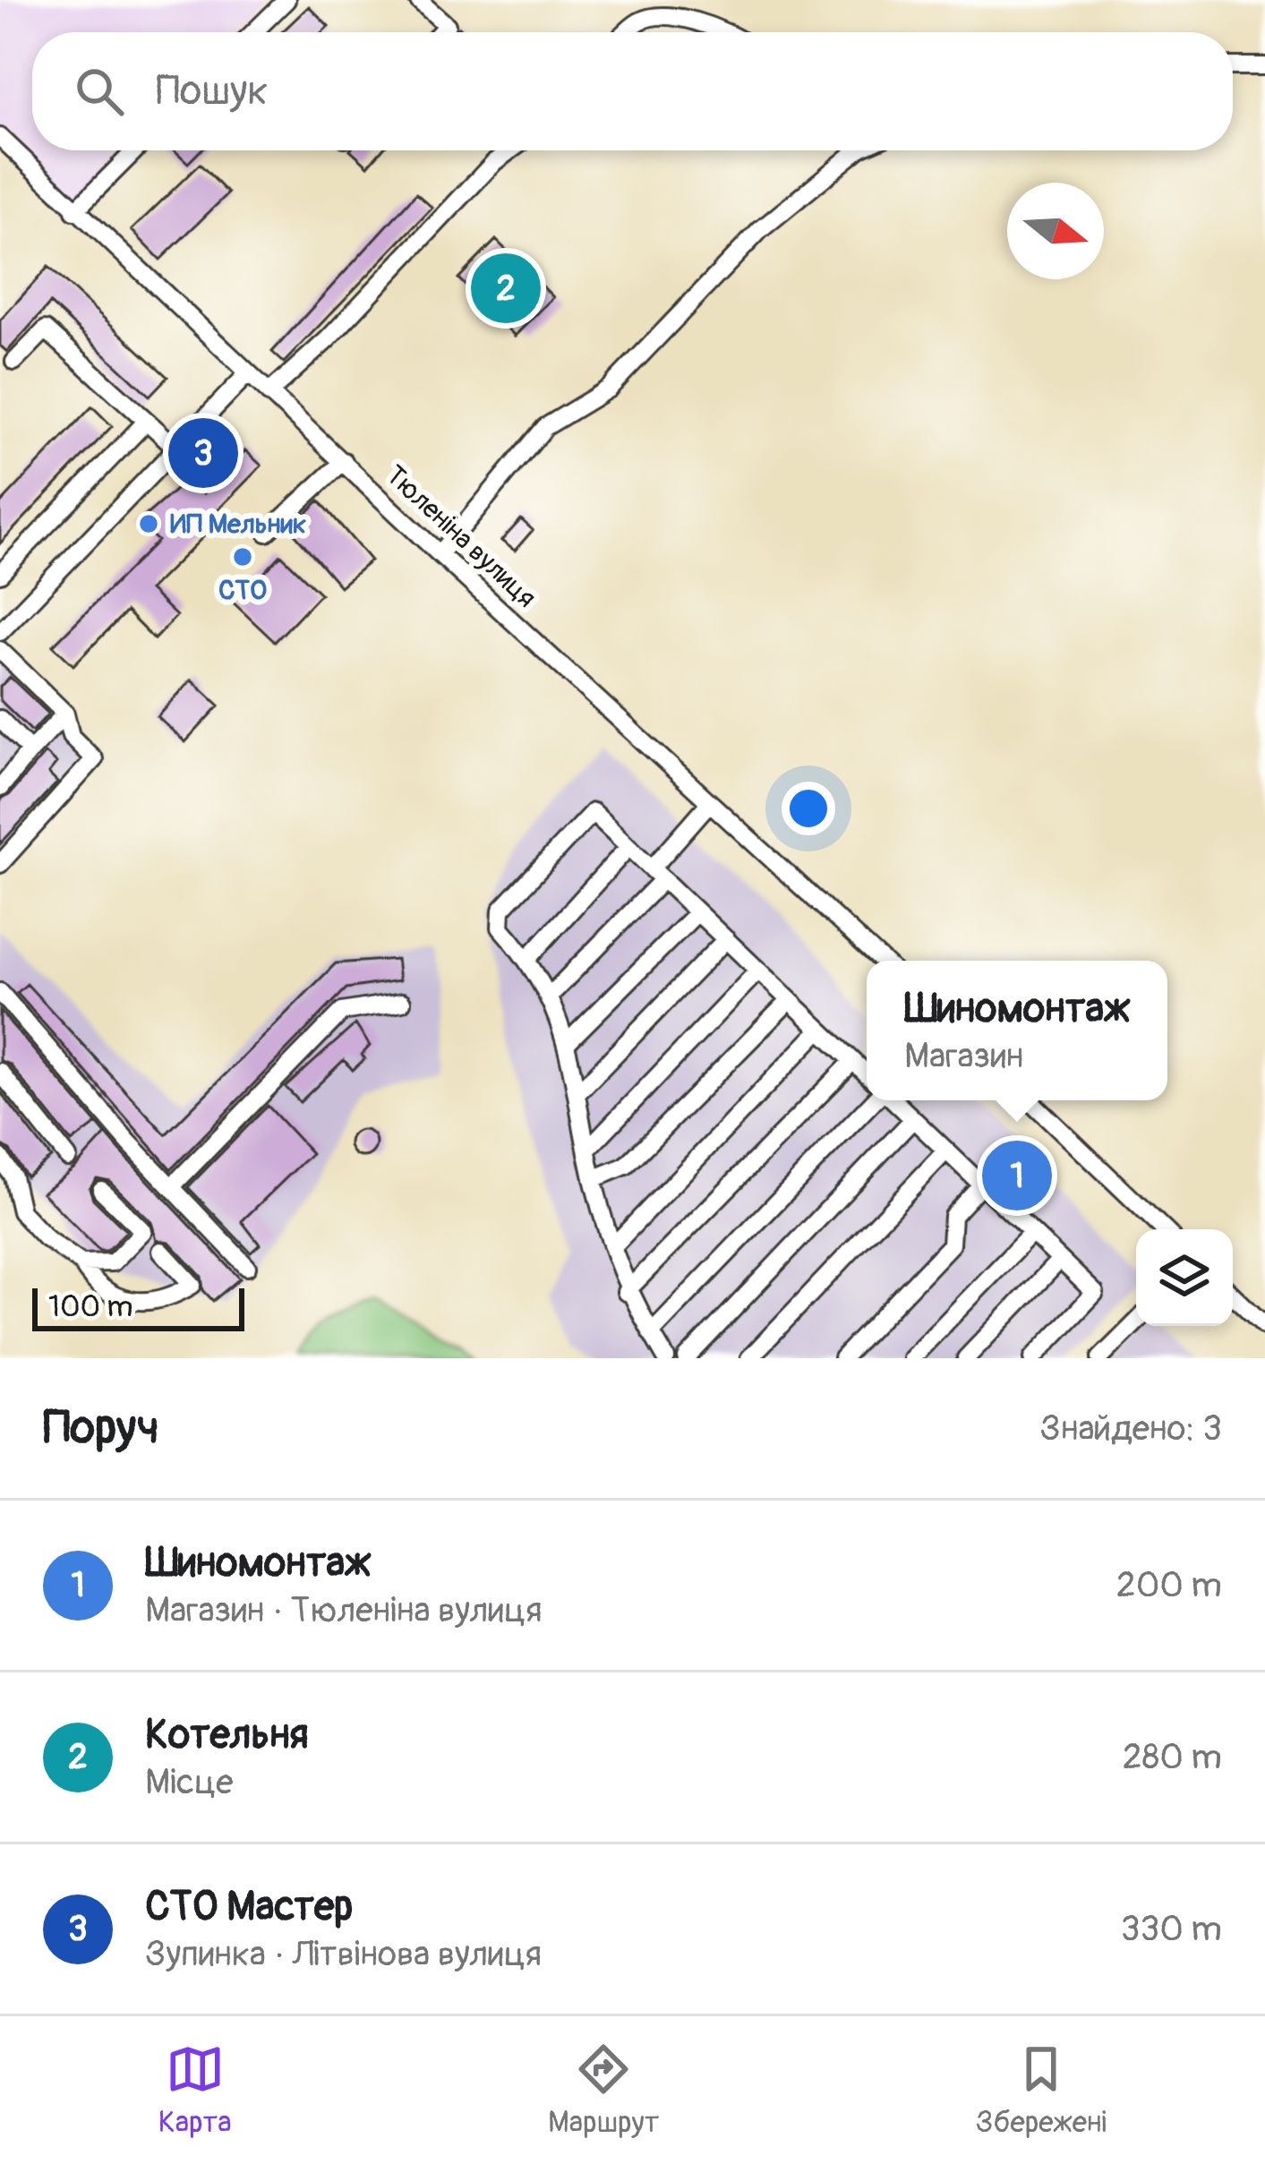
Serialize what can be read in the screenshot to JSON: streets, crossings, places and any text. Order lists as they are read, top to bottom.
{
  "streets": {
    "street": ["Тюленіна вулиця"]
  },
  "places": ["ИП Мельник", "СТО"],
  "scale_bar": "100 m",
  "north": "right",
  "page": {
    "search": "Пошук",
    "pins": ["2", "3", "1"],
    "popup": ["Шиномонтаж", "Магазин"],
    "scale": "100 m",
    "heading": ["Поруч", "Знайдено: 3"],
    "list": [
      {
        "mark": "1",
        "name": "Шиномонтаж",
        "note": "Магазин · Тюленіна вулиця",
        "value": "200 m"
      },
      {
        "mark": "2",
        "name": "Котельня",
        "note": "Місце",
        "value": "280 m"
      },
      {
        "mark": "3",
        "name": "СТО Мастер",
        "note": "Зупинка · Літвінова вулиця",
        "value": "330 m"
      }
    ],
    "nav": ["Карта", "Маршрут", "Збережені"]
  }
}
